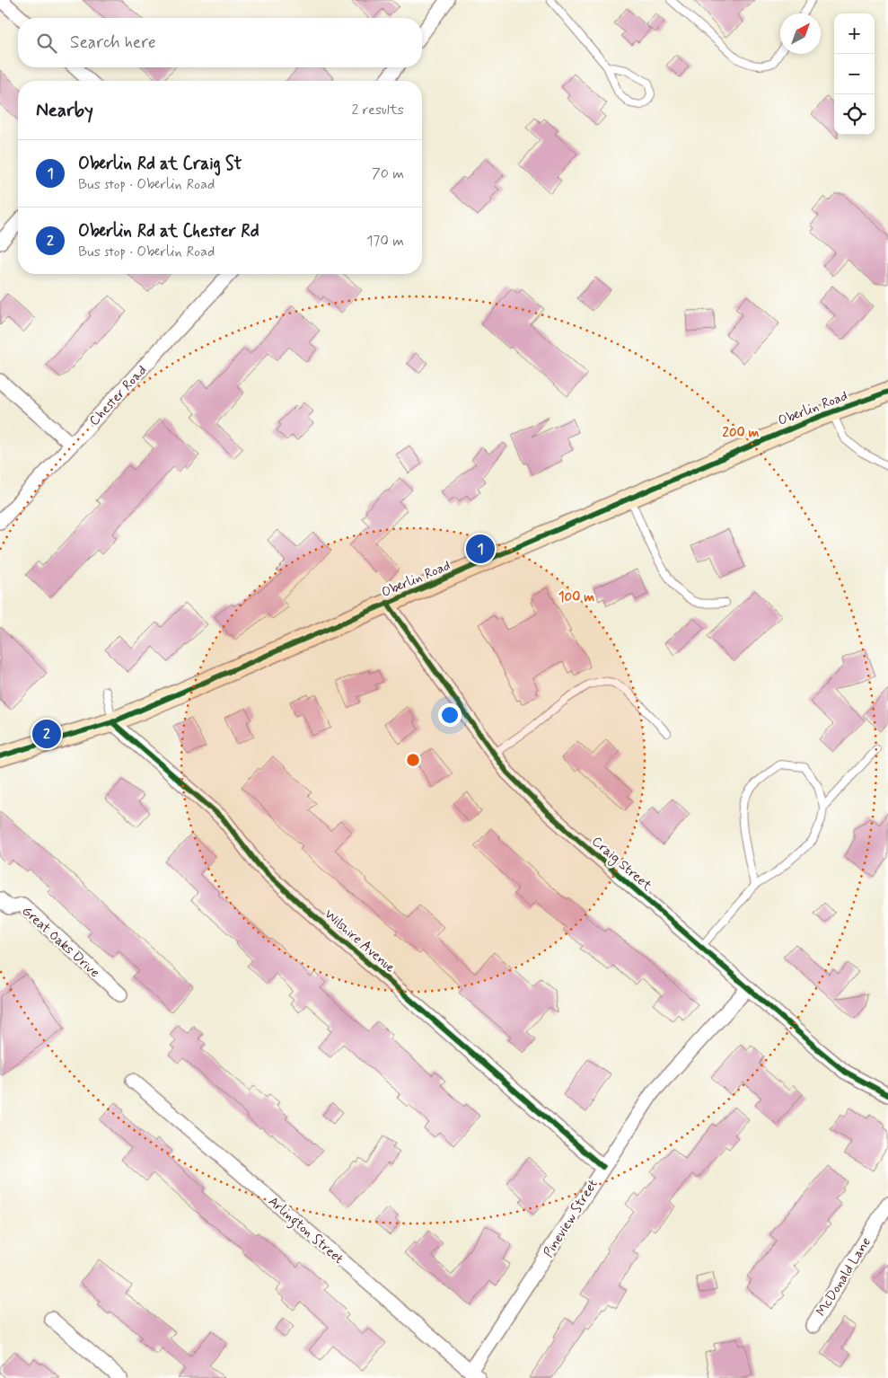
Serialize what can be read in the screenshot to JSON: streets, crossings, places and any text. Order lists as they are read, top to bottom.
{
  "streets": {
    "main road": ["Oberlin Road"],
    "street": [
      "Chester Road",
      "Craig Street",
      "Wilshire Avenue",
      "Great Oaks Drive",
      "Pineview Street",
      "Arlington Street",
      "McDonald Lane"
    ]
  },
  "crossings": [
    ["Oberlin Road", "Craig Street"],
    ["Oberlin Road", "Wilshire Avenue"],
    ["Craig Street", "Pineview Street"],
    ["Wilshire Avenue", "Pineview Street"],
    ["Pineview Street", "Arlington Street"]
  ],
  "north": "top right",
  "page": {
    "map_buttons": ["+", "−"],
    "search": "Search here",
    "heading": ["Nearby", "2 results"],
    "list": [
      {
        "mark": "1",
        "name": "Oberlin Rd at Craig St",
        "note": "Bus stop · Oberlin Road",
        "value": "70 m"
      },
      {
        "mark": "2",
        "name": "Oberlin Rd at Chester Rd",
        "note": "Bus stop · Oberlin Road",
        "value": "170 m"
      }
    ],
    "pins": ["1", "2"]
  },
  "rings": ["200 m", "100 m"]
}
